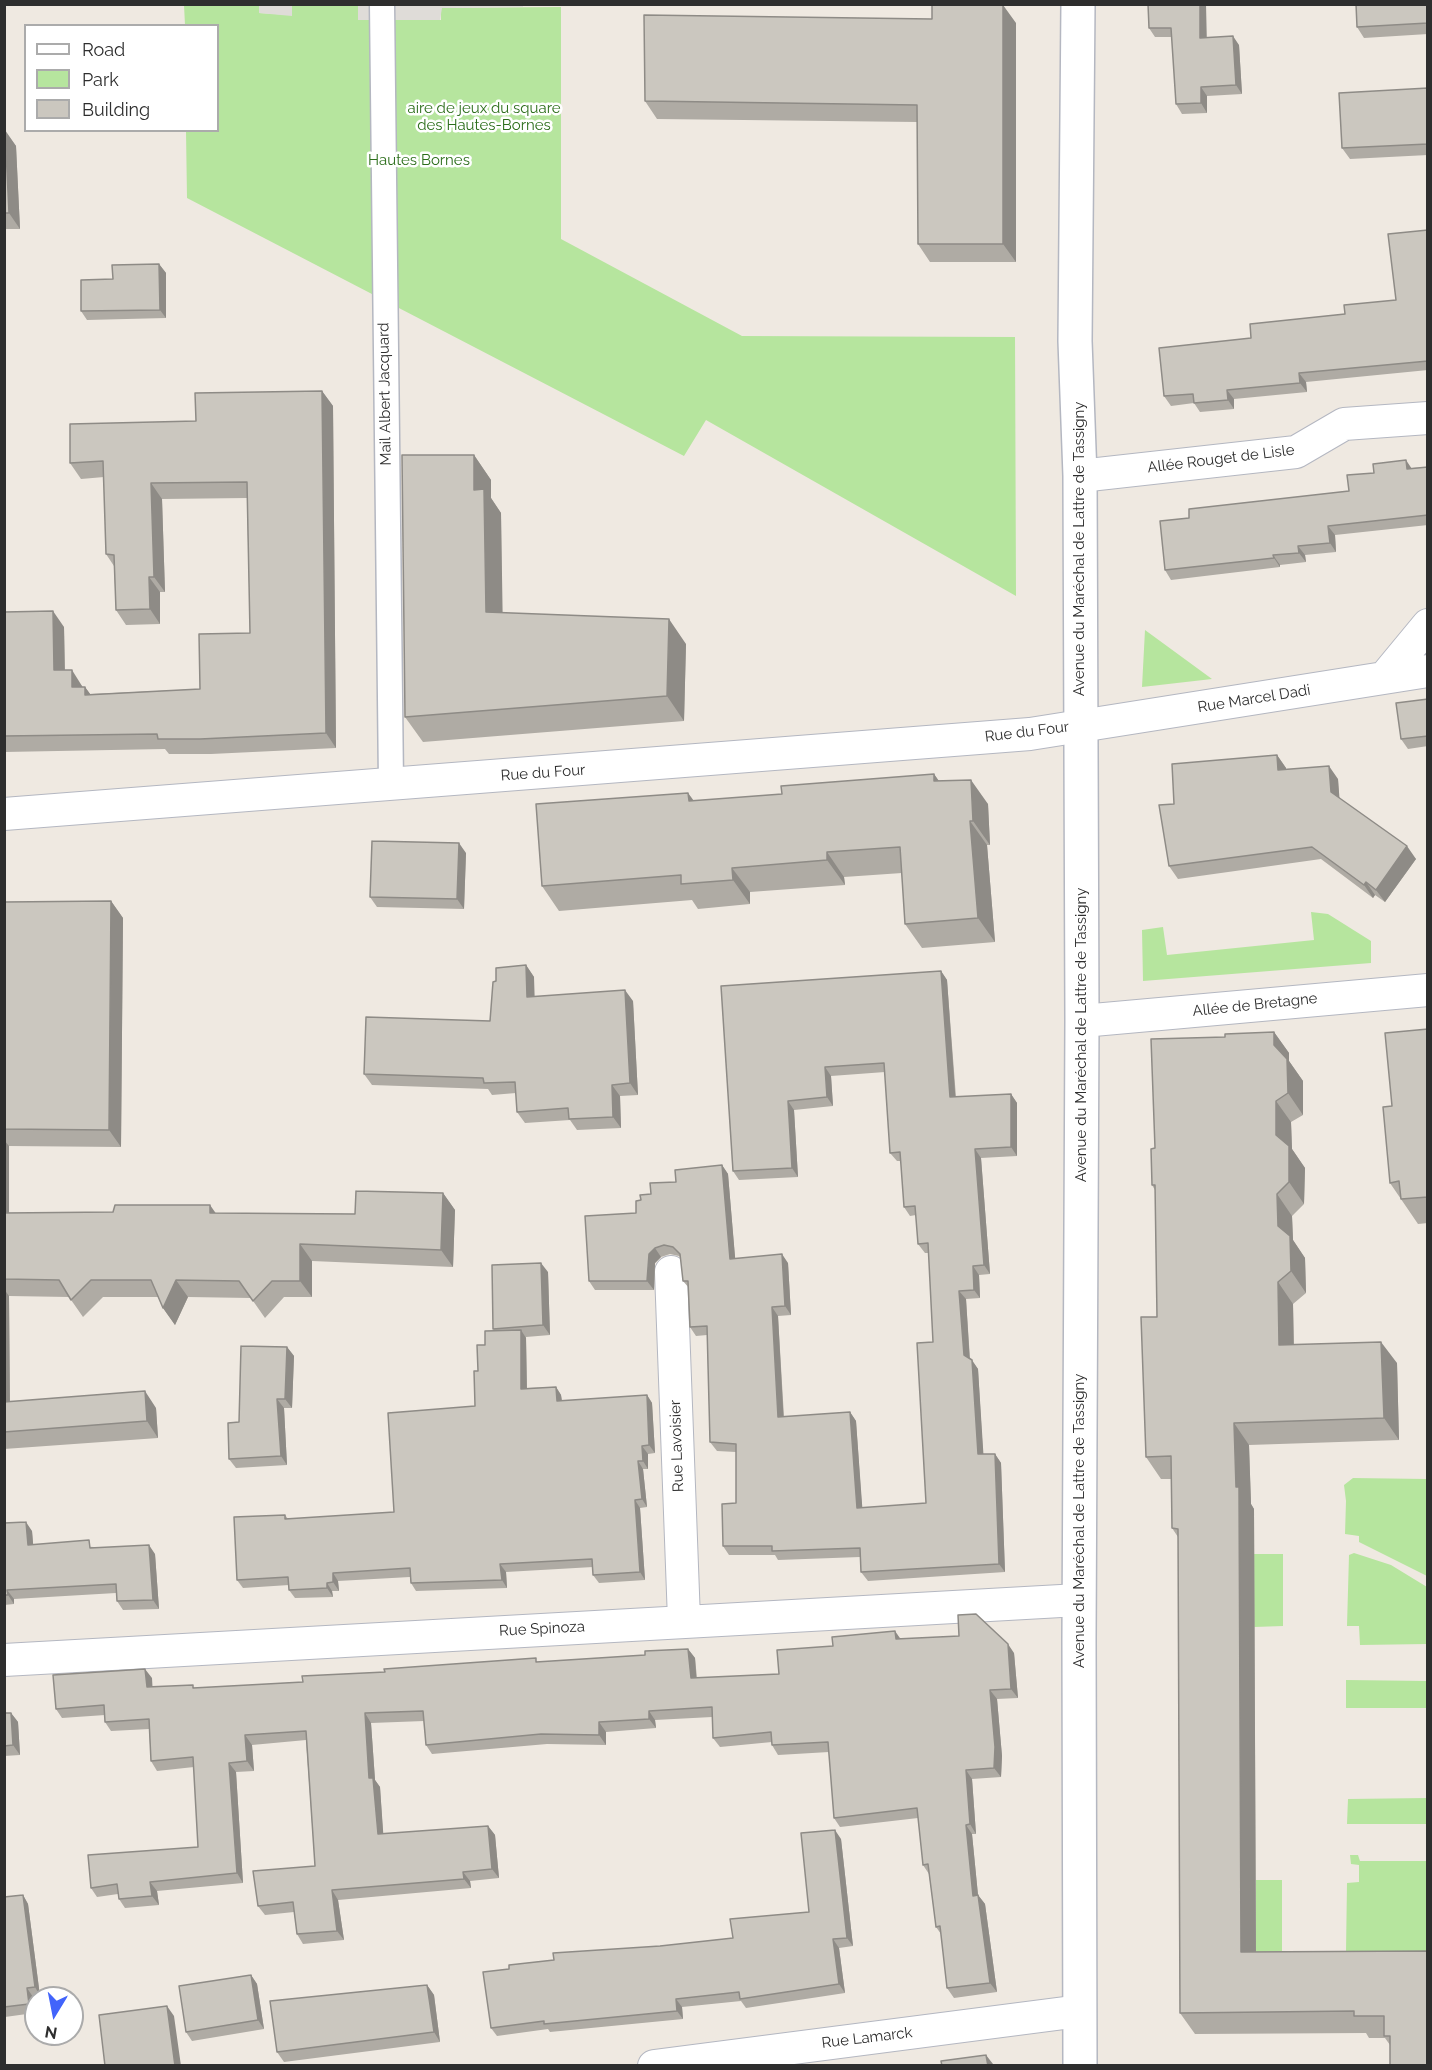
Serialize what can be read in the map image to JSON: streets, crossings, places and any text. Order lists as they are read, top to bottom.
{
  "streets": {
    "street": [
      "Mail Albert Jacquard",
      "Allée Rouget de Lisle",
      "Avenue du Maréchal de Lattre de Tassigny",
      "Rue Marcel Dadi",
      "Rue du Four",
      "Allée de Bretagne",
      "Rue Lavoisier",
      "Rue Spinoza",
      "Rue Lamarck"
    ]
  },
  "crossings": [
    ["Mail Albert Jacquard", "Rue du Four"],
    ["Allée Rouget de Lisle", "Avenue du Maréchal de Lattre de Tassigny"],
    ["Avenue du Maréchal de Lattre de Tassigny", "Rue Marcel Dadi"],
    ["Avenue du Maréchal de Lattre de Tassigny", "Rue du Four"],
    ["Avenue du Maréchal de Lattre de Tassigny", "Allée de Bretagne"],
    ["Avenue du Maréchal de Lattre de Tassigny", "Rue Spinoza"],
    ["Avenue du Maréchal de Lattre de Tassigny", "Rue Lamarck"],
    ["Rue Marcel Dadi", "Rue du Four"],
    ["Rue Lavoisier", "Rue Spinoza"]
  ],
  "parks": ["aire de jeux du square des Hautes-Bornes", "Hautes Bornes"],
  "legend": ["Road", "Park", "Building"],
  "north": "bottom"
}
